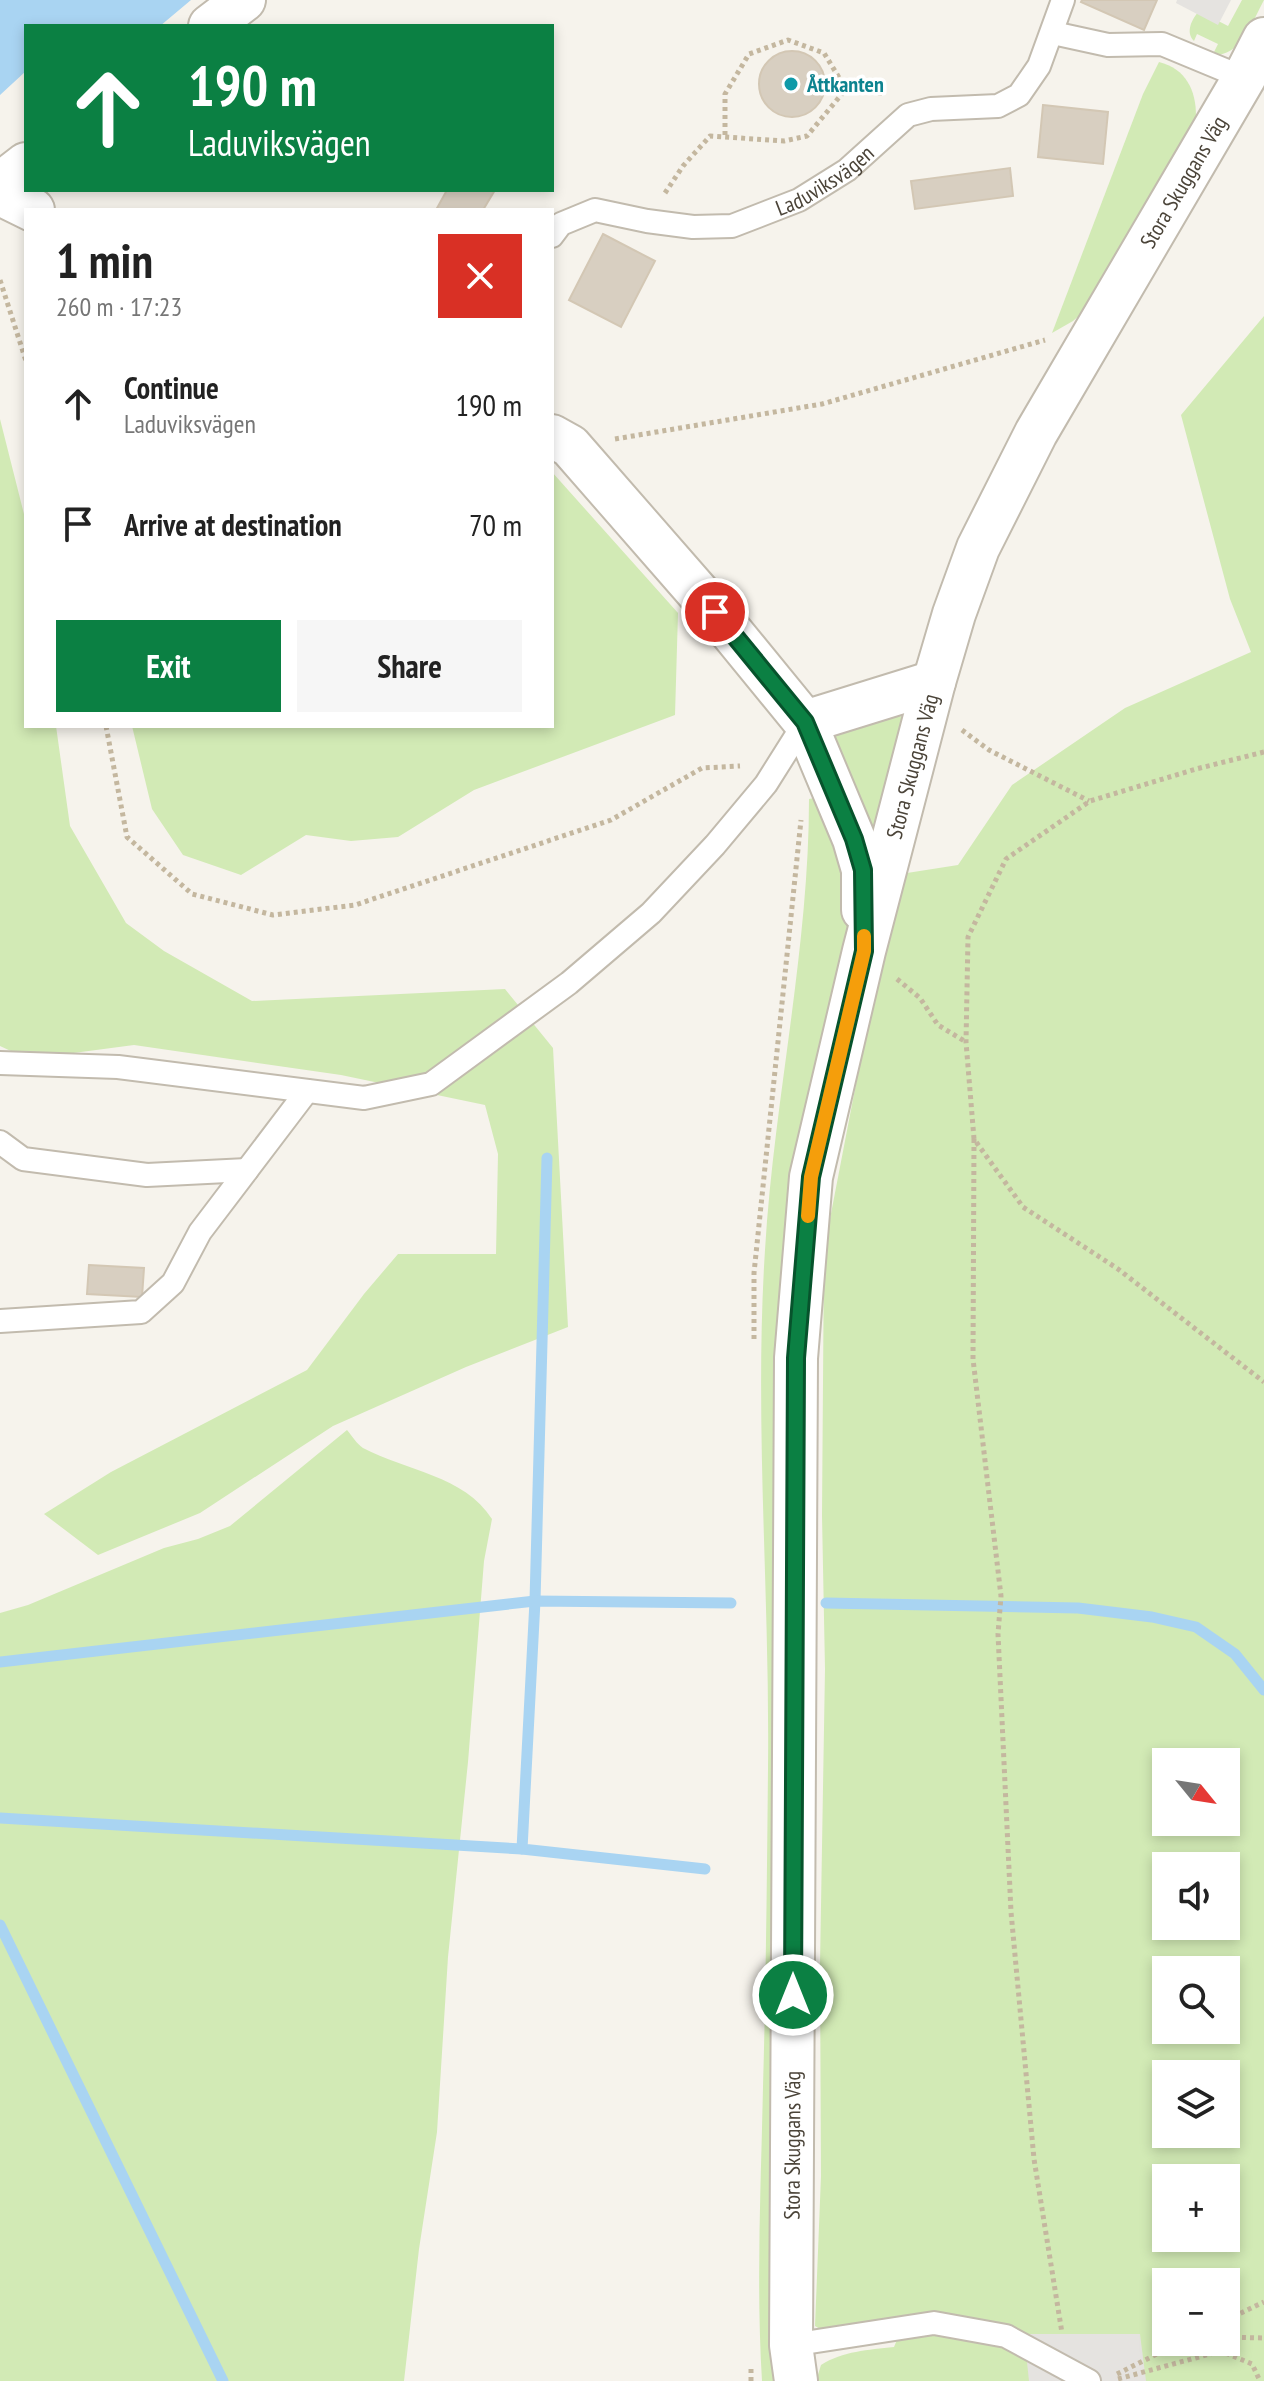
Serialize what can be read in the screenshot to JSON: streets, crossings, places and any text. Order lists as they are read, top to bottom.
{
  "streets": {
    "street": ["Stora Skuggans Väg"],
    "lane": ["Laduviksvägen"]
  },
  "places": ["Åttkanten"],
  "north": "bottom right",
  "page": {
    "turn": ["190 m", "Laduviksvägen"],
    "heading": ["1 min", "260 m · 17:23"],
    "list": [
      {
        "name": "Continue",
        "note": "Laduviksvägen",
        "value": "190 m"
      },
      {
        "name": "Arrive at destination",
        "value": "70 m"
      }
    ],
    "buttons": ["Exit", "Share"],
    "map_buttons": ["+", "−"]
  }
}
